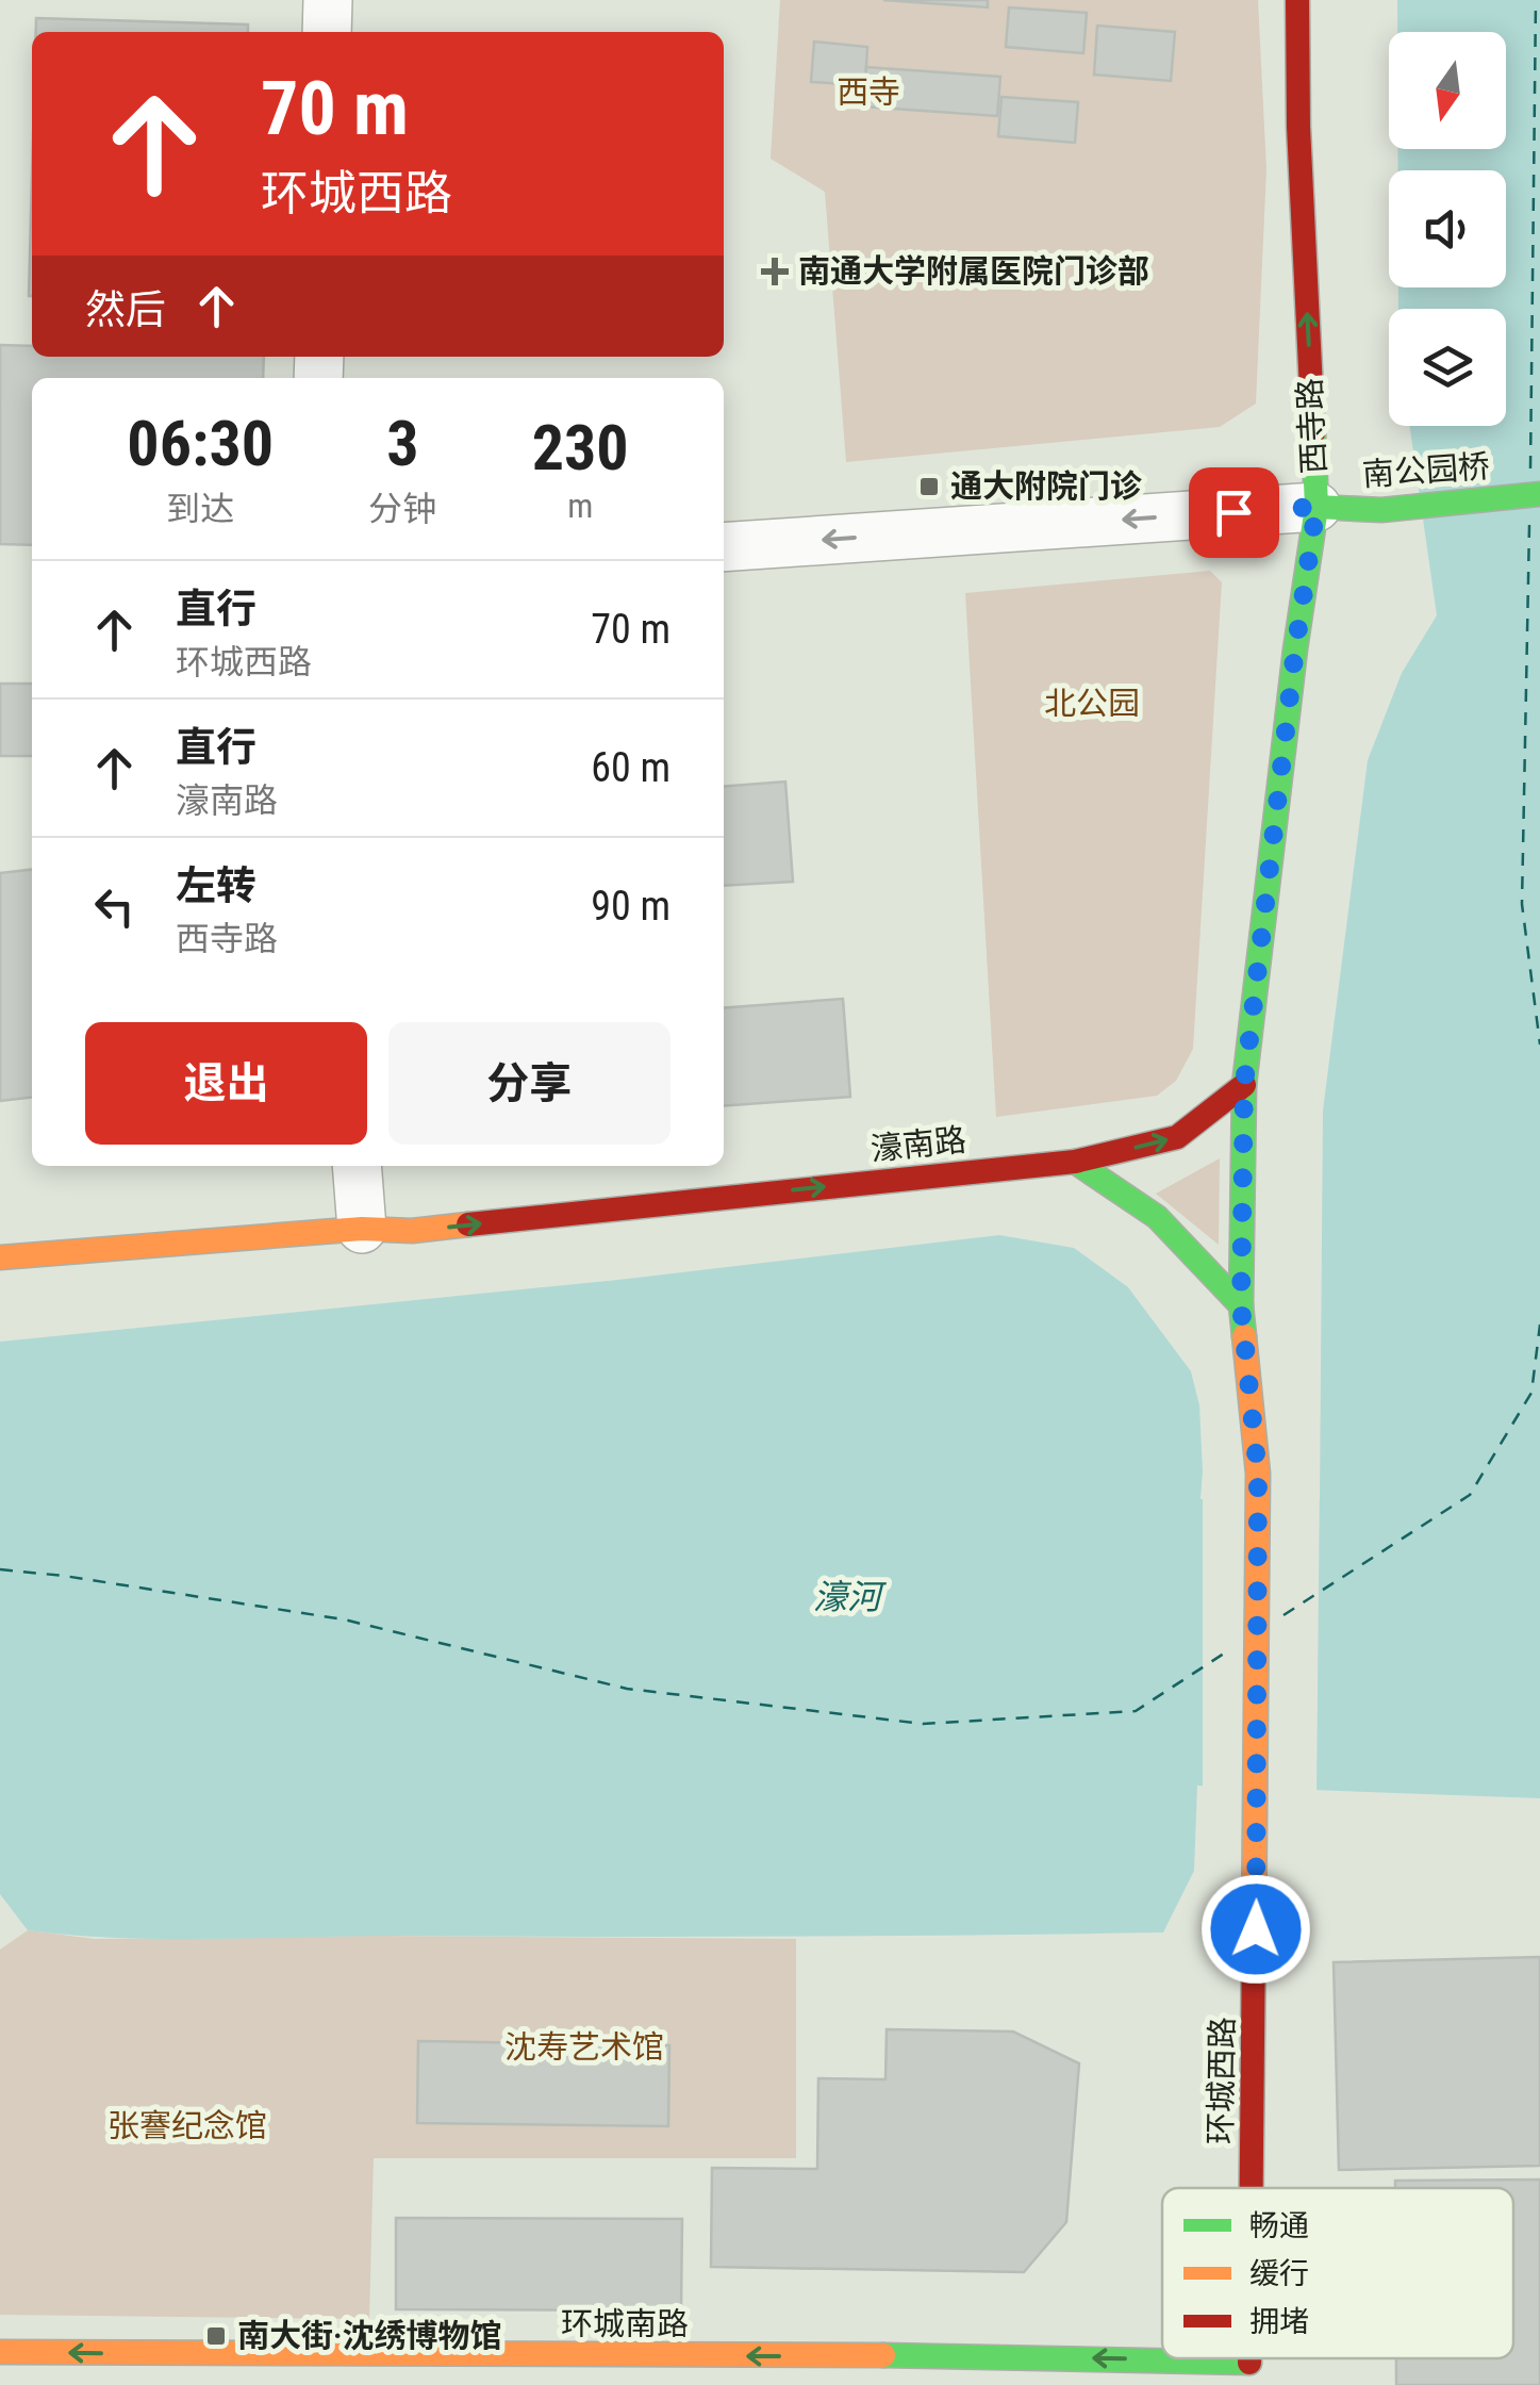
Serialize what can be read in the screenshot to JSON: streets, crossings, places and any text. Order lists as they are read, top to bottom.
{
  "streets": {
    "street": [
      "西寺路",
      "南公园桥",
      "濠南路",
      "环城西路",
      "环城南路"
    ]
  },
  "crossings": [
    ["西寺路", "南公园桥"],
    ["环城西路", "环城南路"]
  ],
  "one_way": ["濠南路", "环城南路"],
  "water": ["濠河"],
  "parks": [
    "西寺",
    "北公园",
    "沈寿艺术馆",
    "张謇纪念馆"
  ],
  "places": {
    "health": ["南通大学附属医院门诊部"],
    "transit": ["通大附院门诊", "南大街·沈绣博物馆"]
  },
  "legend": ["畅通", "缓行", "拥堵"],
  "north": "bottom",
  "page": {
    "turn": ["70 m", "环城西路"],
    "then": "然后",
    "eta": [
      "06:30",
      "到达",
      "3",
      "分钟",
      "230",
      "m"
    ],
    "list": [
      {
        "name": "直行",
        "note": "环城西路",
        "value": "70 m"
      },
      {
        "name": "直行",
        "note": "濠南路",
        "value": "60 m"
      },
      {
        "name": "左转",
        "note": "西寺路",
        "value": "90 m"
      }
    ],
    "buttons": ["退出", "分享"]
  }
}
